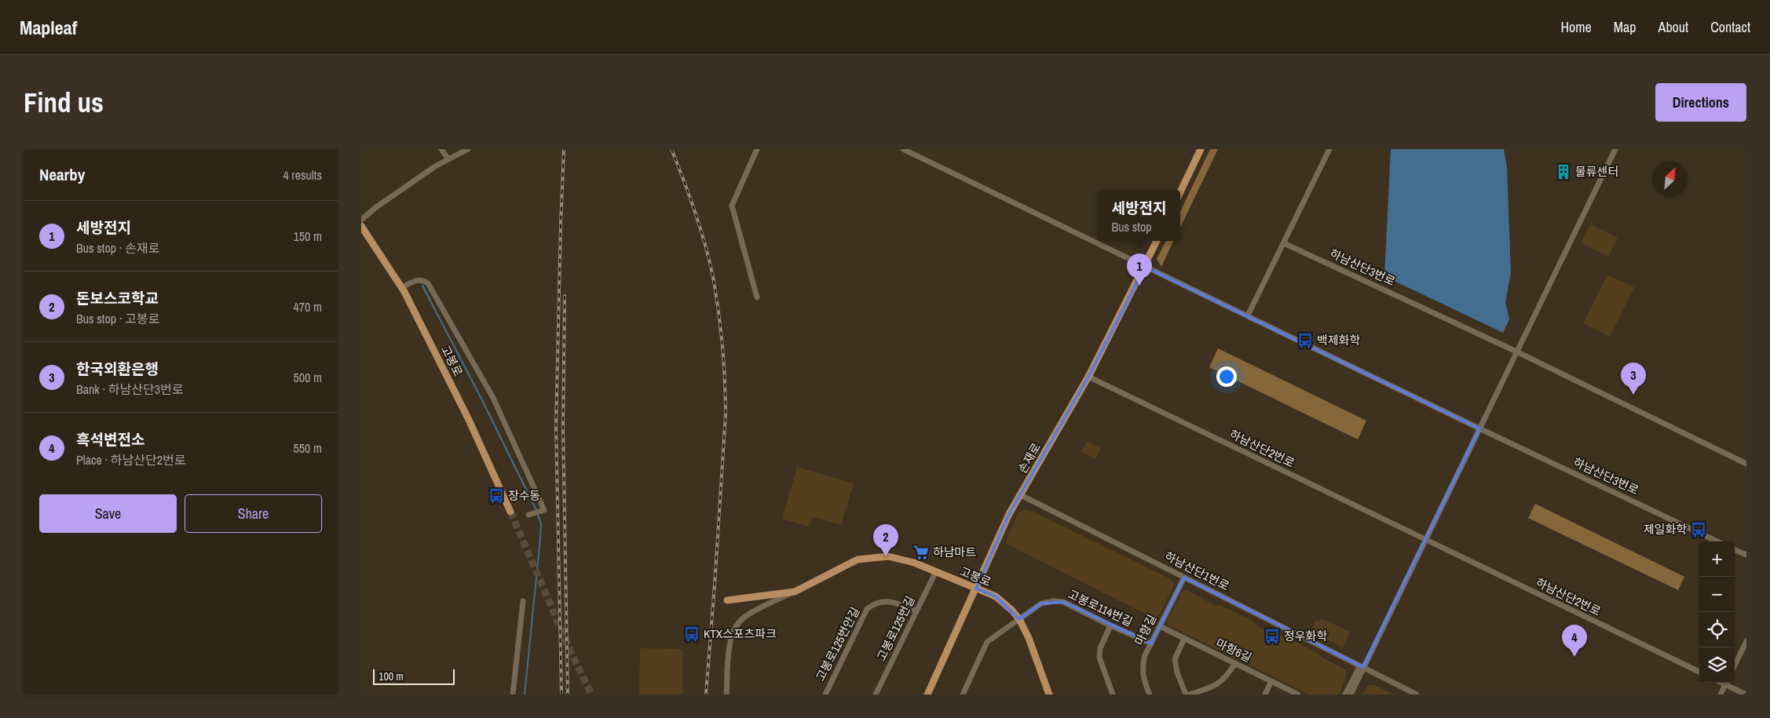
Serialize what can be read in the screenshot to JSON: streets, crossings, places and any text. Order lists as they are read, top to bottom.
{
  "streets": {
    "main road": ["고봉로", "손재로"],
    "street": [
      "하남산단3번로",
      "하남산단2번로",
      "하남산단1번로",
      "고봉로114번길",
      "고봉로125번길",
      "마항길",
      "고봉로125번안길",
      "마항6길"
    ]
  },
  "crossings": [
    ["하남산단3번로", "손재로"],
    ["고봉로", "손재로"],
    ["고봉로", "고봉로114번길"],
    ["고봉로", "고봉로125번길"],
    ["하남산단2번로", "손재로"],
    ["손재로", "하남산단1번로"],
    ["하남산단1번로", "마항길"],
    ["고봉로114번길", "마항길"],
    ["고봉로125번길", "고봉로125번안길"],
    ["마항길", "마항6길"]
  ],
  "places": {
    "building": ["물류센터"],
    "bus stop": [
      "백제화학",
      "장수동",
      "제일화학",
      "KTX스포츠파크",
      "정우화학"
    ],
    "supermarket": ["하남마트"]
  },
  "scale_bar": "100 m",
  "north": "top right",
  "page": {
    "header": "Mapleaf",
    "nav": [
      "Home",
      "Map",
      "About",
      "Contact"
    ],
    "buttons": [
      "Directions",
      ["Save", "Share"]
    ],
    "title": "Find us",
    "heading": ["Nearby", "4 results"],
    "popup": ["세방전지", "Bus stop"],
    "list": [
      {
        "mark": "1",
        "name": "세방전지",
        "note": "Bus stop · 손재로",
        "value": "150 m"
      },
      {
        "mark": "2",
        "name": "돈보스코학교",
        "note": "Bus stop · 고봉로",
        "value": "470 m"
      },
      {
        "mark": "3",
        "name": "한국외환은행",
        "note": "Bank · 하남산단3번로",
        "value": "500 m"
      },
      {
        "mark": "4",
        "name": "흑석변전소",
        "note": "Place · 하남산단2번로",
        "value": "550 m"
      }
    ],
    "pins": [
      "1",
      "3",
      "2",
      "4"
    ],
    "map_buttons": ["+", "−"],
    "scale": "100 m"
  }
}
